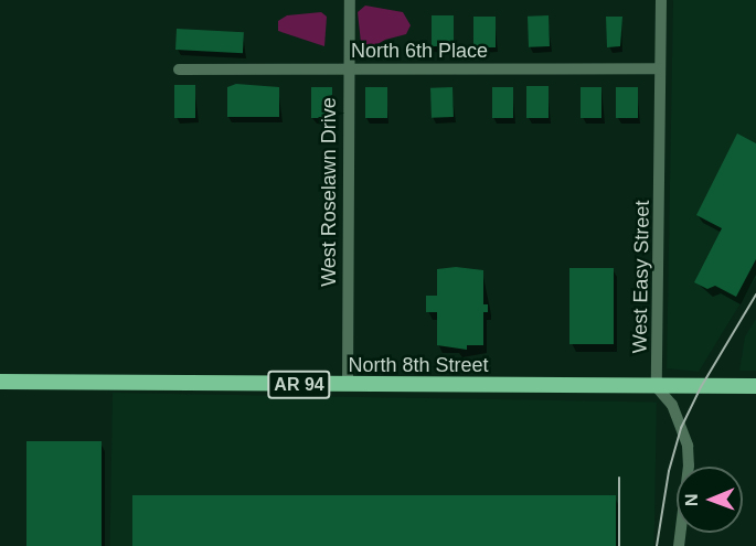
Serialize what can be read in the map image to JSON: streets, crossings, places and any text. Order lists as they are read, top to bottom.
{
  "streets": {
    "main road": ["North 8th Street", "AR 94"],
    "street": ["North 6th Place", "West Roselawn Drive", "West Easy Street"]
  },
  "crossings": [
    ["North 6th Place", "West Roselawn Drive"],
    ["North 6th Place", "West Easy Street"],
    ["West Roselawn Drive", "North 8th Street"],
    ["West Easy Street", "North 8th Street"]
  ],
  "north": "left"
}
